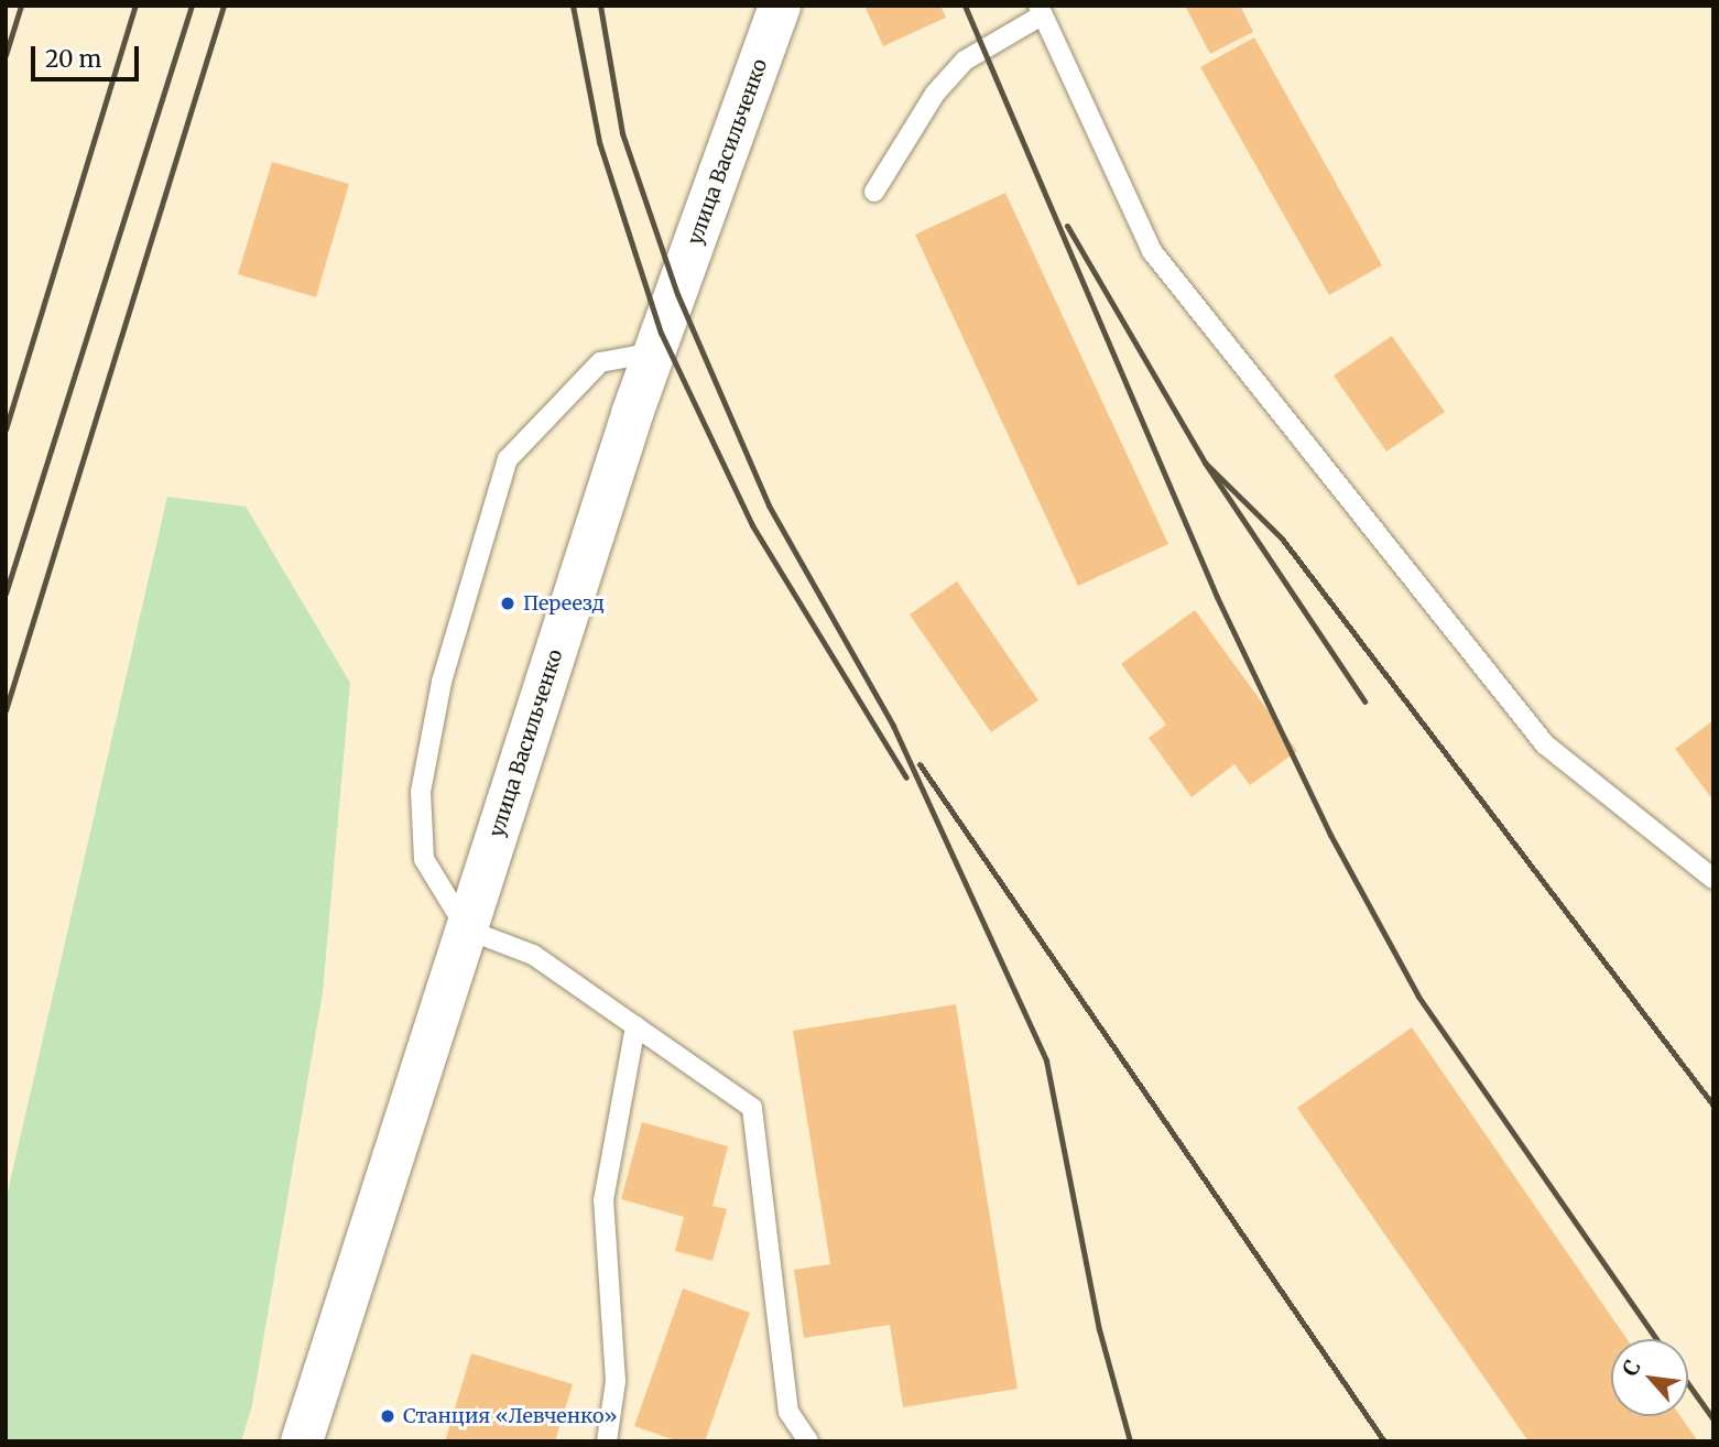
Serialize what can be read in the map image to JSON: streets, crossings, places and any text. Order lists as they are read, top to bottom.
{
  "streets": {
    "main road": ["улица Васильченко"]
  },
  "places": ["Переезд", "Станция «Левченко»"],
  "scale_bar": "20 m",
  "north": "top left"
}
